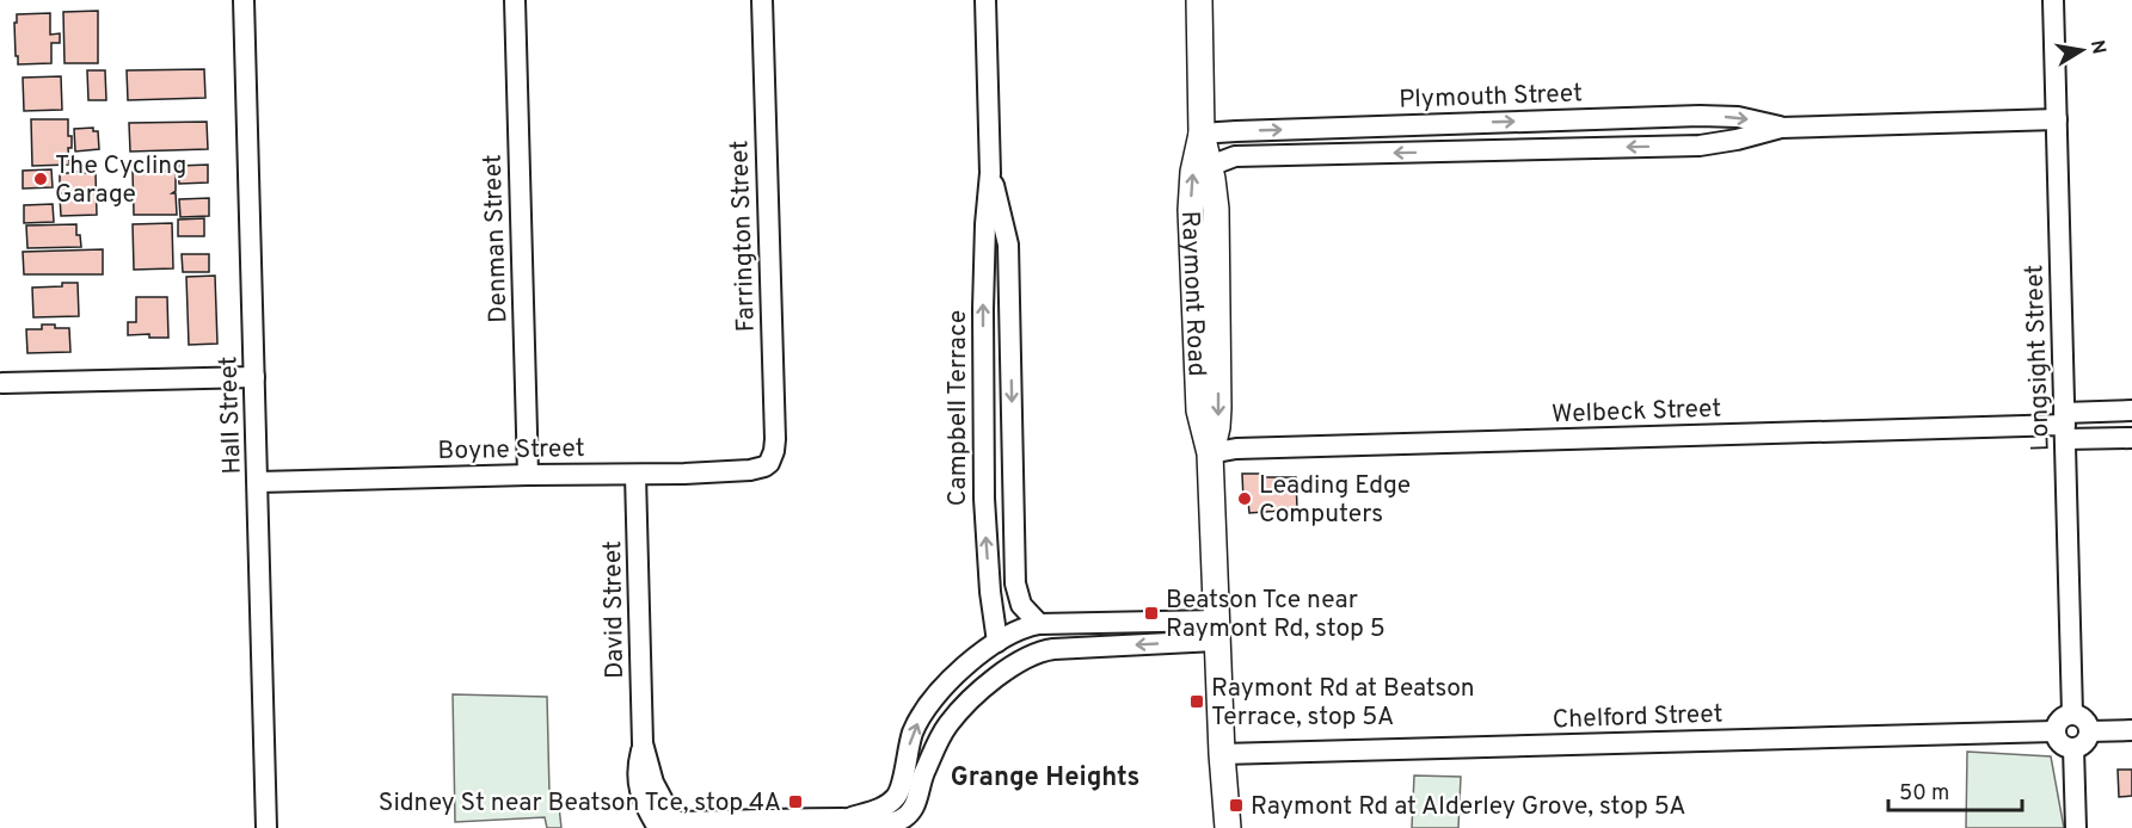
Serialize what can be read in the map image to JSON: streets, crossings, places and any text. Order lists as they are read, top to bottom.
{
  "streets": {
    "main road": ["Raymont Road"],
    "street": [
      "Plymouth Street",
      "Farrington Street",
      "Denman Street",
      "Longsight Street",
      "Campbell Terrace",
      "Welbeck Street",
      "Hall Street",
      "Boyne Street",
      "David Street",
      "Chelford Street"
    ]
  },
  "crossings": [
    ["Plymouth Street", "Raymont Road"],
    ["Plymouth Street", "Longsight Street"],
    ["Farrington Street", "Boyne Street"],
    ["Denman Street", "Boyne Street"],
    ["Raymont Road", "Welbeck Street"],
    ["Raymont Road", "Chelford Street"],
    ["Longsight Street", "Welbeck Street"],
    ["Longsight Street", "Chelford Street"],
    ["Hall Street", "Boyne Street"],
    ["Boyne Street", "David Street"]
  ],
  "districts": ["Grange Heights"],
  "places": {
    "other": ["The Cycling Garage", "Leading Edge Computers"],
    "transit": [
      "Beatson Tce near Raymont Rd, stop 5",
      "Raymont Rd at Beatson Terrace, stop 5A",
      "Sidney St near Beatson Tce, stop 4A",
      "Raymont Rd at Alderley Grove, stop 5A"
    ]
  },
  "scale_bar": "50 m",
  "north": "right"
}
